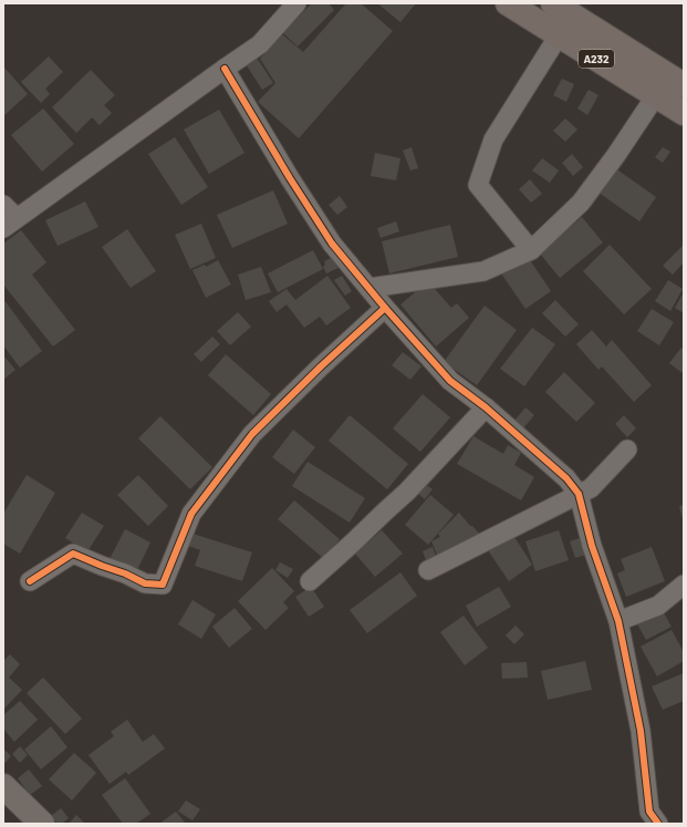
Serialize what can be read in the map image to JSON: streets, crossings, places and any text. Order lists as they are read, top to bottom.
{
  "streets": {
    "highway": ["A232"]
  }
}
